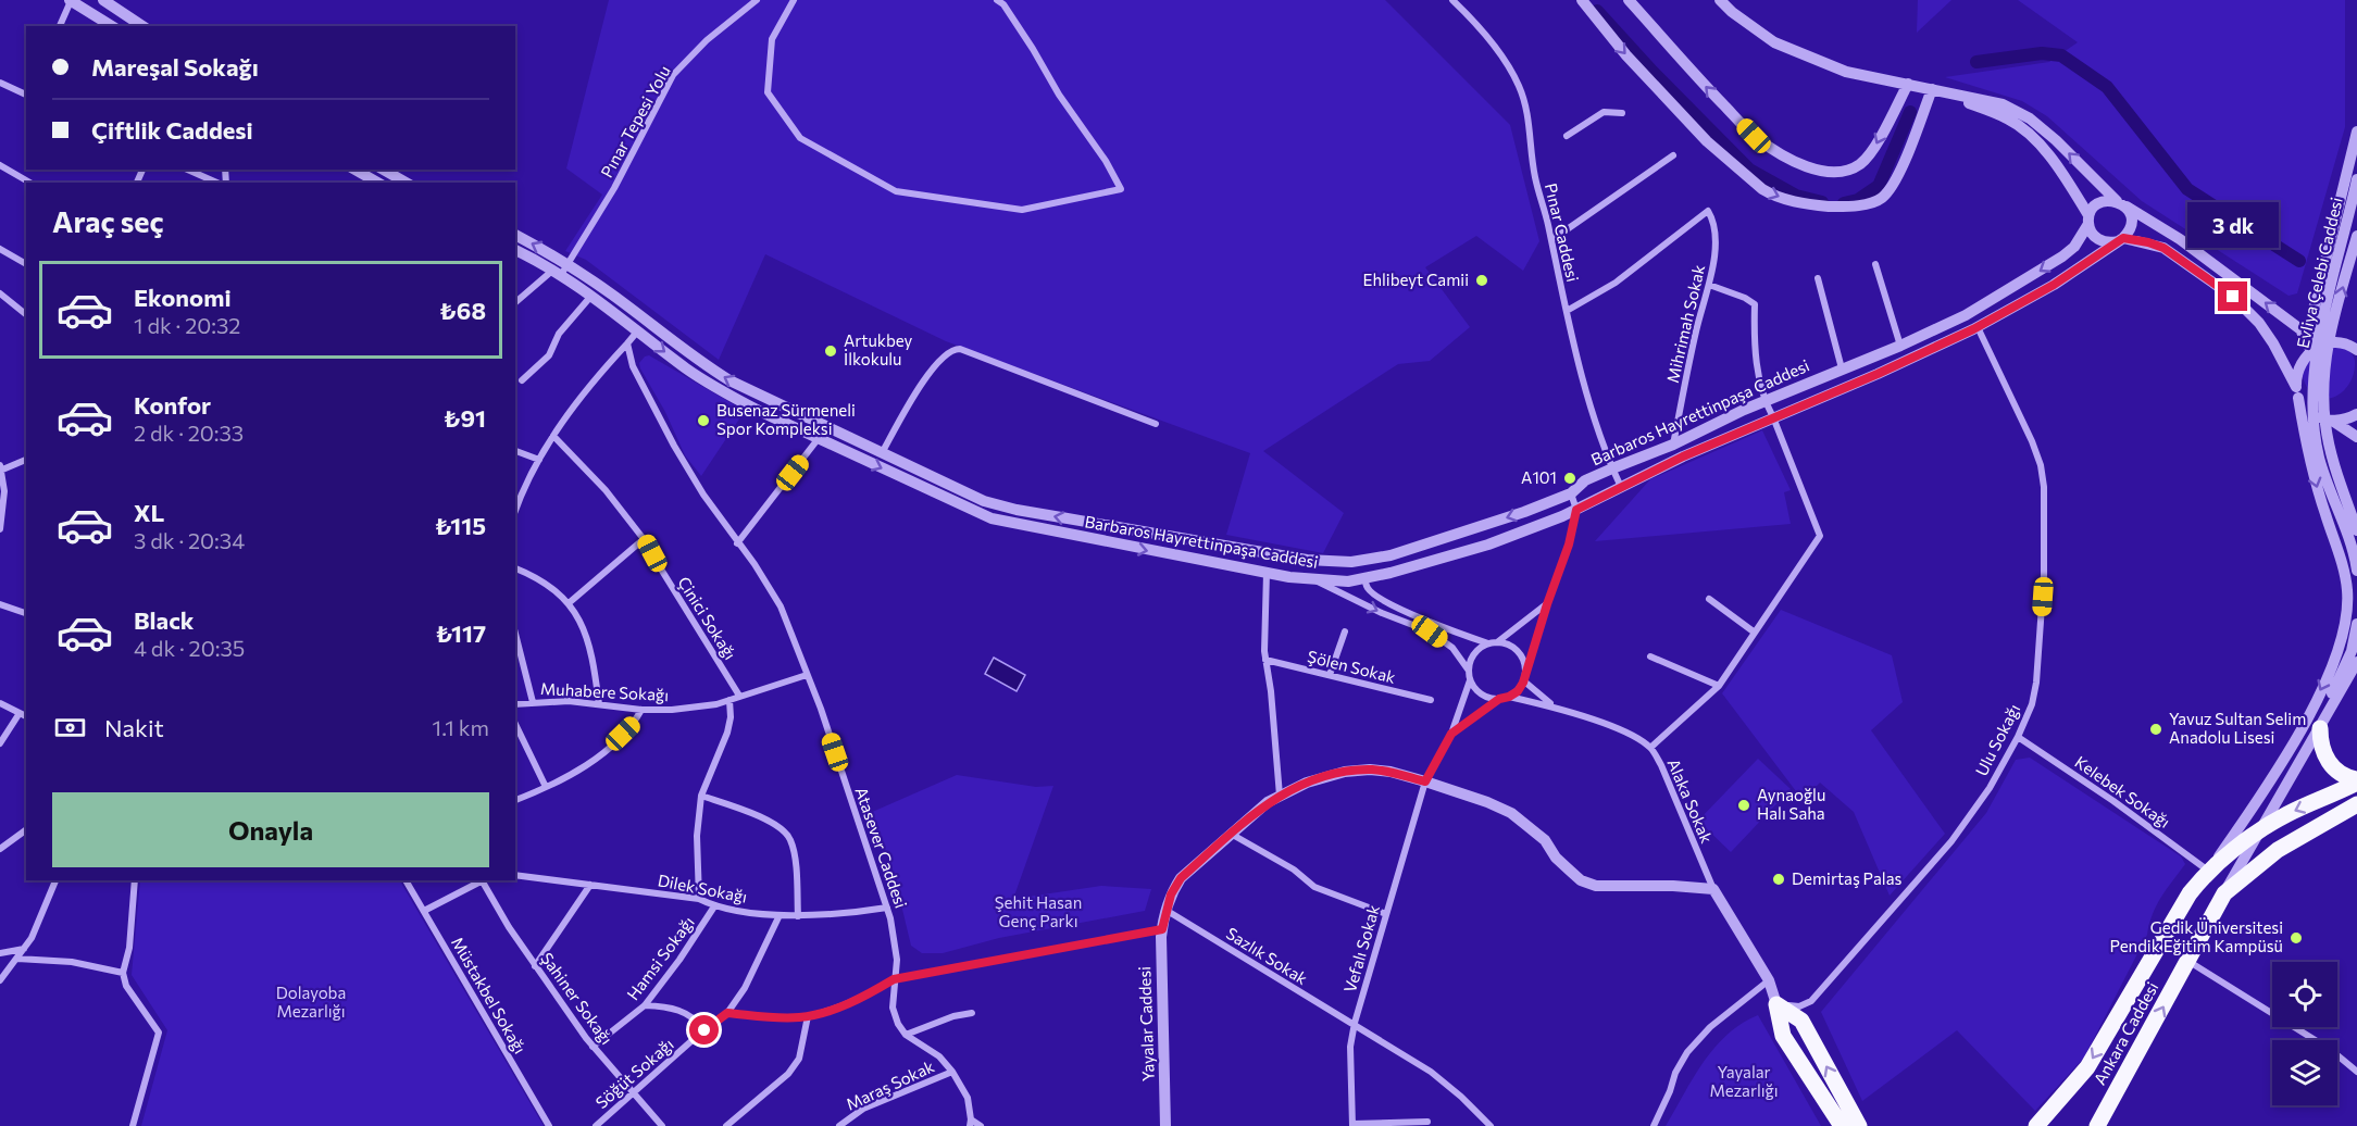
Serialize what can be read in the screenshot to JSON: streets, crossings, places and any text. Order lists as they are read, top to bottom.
{
  "streets": {
    "main road": ["Ankara Caddesi"],
    "street": [
      "Pınar Tepesi Yolu",
      "Pınar Caddesi",
      "Evliya Çelebi Caddesi",
      "Mihrimah Sokak",
      "Barbaros Hayrettinpaşa Caddesi",
      "Çinici Sokağı",
      "Şölen Sokak",
      "Muhabere Sokağı",
      "Ulu Sokağı",
      "Kelebek Sokağı",
      "Alaka Sokak",
      "Atasever Caddesi",
      "Dilek Sokağı",
      "Vefalı Sokak",
      "Sazlık Sokak",
      "Hamsi Sokağı",
      "Müstakbel Sokağı",
      "Şahiner Sokağı",
      "Yayalar Caddesi",
      "Söğüt Sokağı",
      "Maraş Sokak"
    ]
  },
  "crossings": [
    ["Pınar Tepesi Yolu", "Barbaros Hayrettinpaşa Caddesi"],
    ["Pınar Caddesi", "Mihrimah Sokak"],
    ["Pınar Caddesi", "Barbaros Hayrettinpaşa Caddesi"],
    ["Mihrimah Sokak", "Barbaros Hayrettinpaşa Caddesi"],
    ["Barbaros Hayrettinpaşa Caddesi", "Ulu Sokağı"],
    ["Çinici Sokağı", "Muhabere Sokağı"],
    ["Muhabere Sokağı", "Atasever Caddesi"],
    ["Ulu Sokağı", "Kelebek Sokağı"],
    ["Kelebek Sokağı", "Ankara Caddesi"],
    ["Alaka Sokak", "Yayalar Caddesi"],
    ["Atasever Caddesi", "Dilek Sokağı"],
    ["Dilek Sokağı", "Hamsi Sokağı"],
    ["Dilek Sokağı", "Söğüt Sokağı"],
    ["Vefalı Sokak", "Sazlık Sokak"],
    ["Vefalı Sokak", "Yayalar Caddesi"],
    ["Sazlık Sokak", "Yayalar Caddesi"],
    ["Hamsi Sokağı", "Şahiner Sokağı"],
    ["Şahiner Sokağı", "Söğüt Sokağı"]
  ],
  "parks": ["Şehit Hasan Genç Parkı", "Dolayoba Mezarlığı", "Yayalar Mezarlığı"],
  "places": [
    "Ehlibeyt Camii",
    "Artukbey İlkokulu",
    "Busenaz Sürmeneli Spor Kompleksi",
    "A101",
    "Yavuz Sultan Selim Anadolu Lisesi",
    "Aynaoğlu Halı Saha",
    "Demirtaş Palas",
    "Gedik Üniversitesi Pendik Eğitim Kampüsü"
  ],
  "page": {
    "banner": ["Mareşal Sokağı", "Çiftlik Caddesi"],
    "heading": "Araç seç",
    "bubble": "3 dk",
    "list": [
      {
        "name": "Ekonomi",
        "note": "1 dk · 20:32",
        "value": "₺68"
      },
      {
        "name": "Konfor",
        "note": "2 dk · 20:33",
        "value": "₺91"
      },
      {
        "name": "XL",
        "note": "3 dk · 20:34",
        "value": "₺115"
      },
      {
        "name": "Black",
        "note": "4 dk · 20:35",
        "value": "₺117"
      }
    ],
    "pay": ["Nakit", "1.1 km"],
    "buttons": "Onayla"
  }
}
